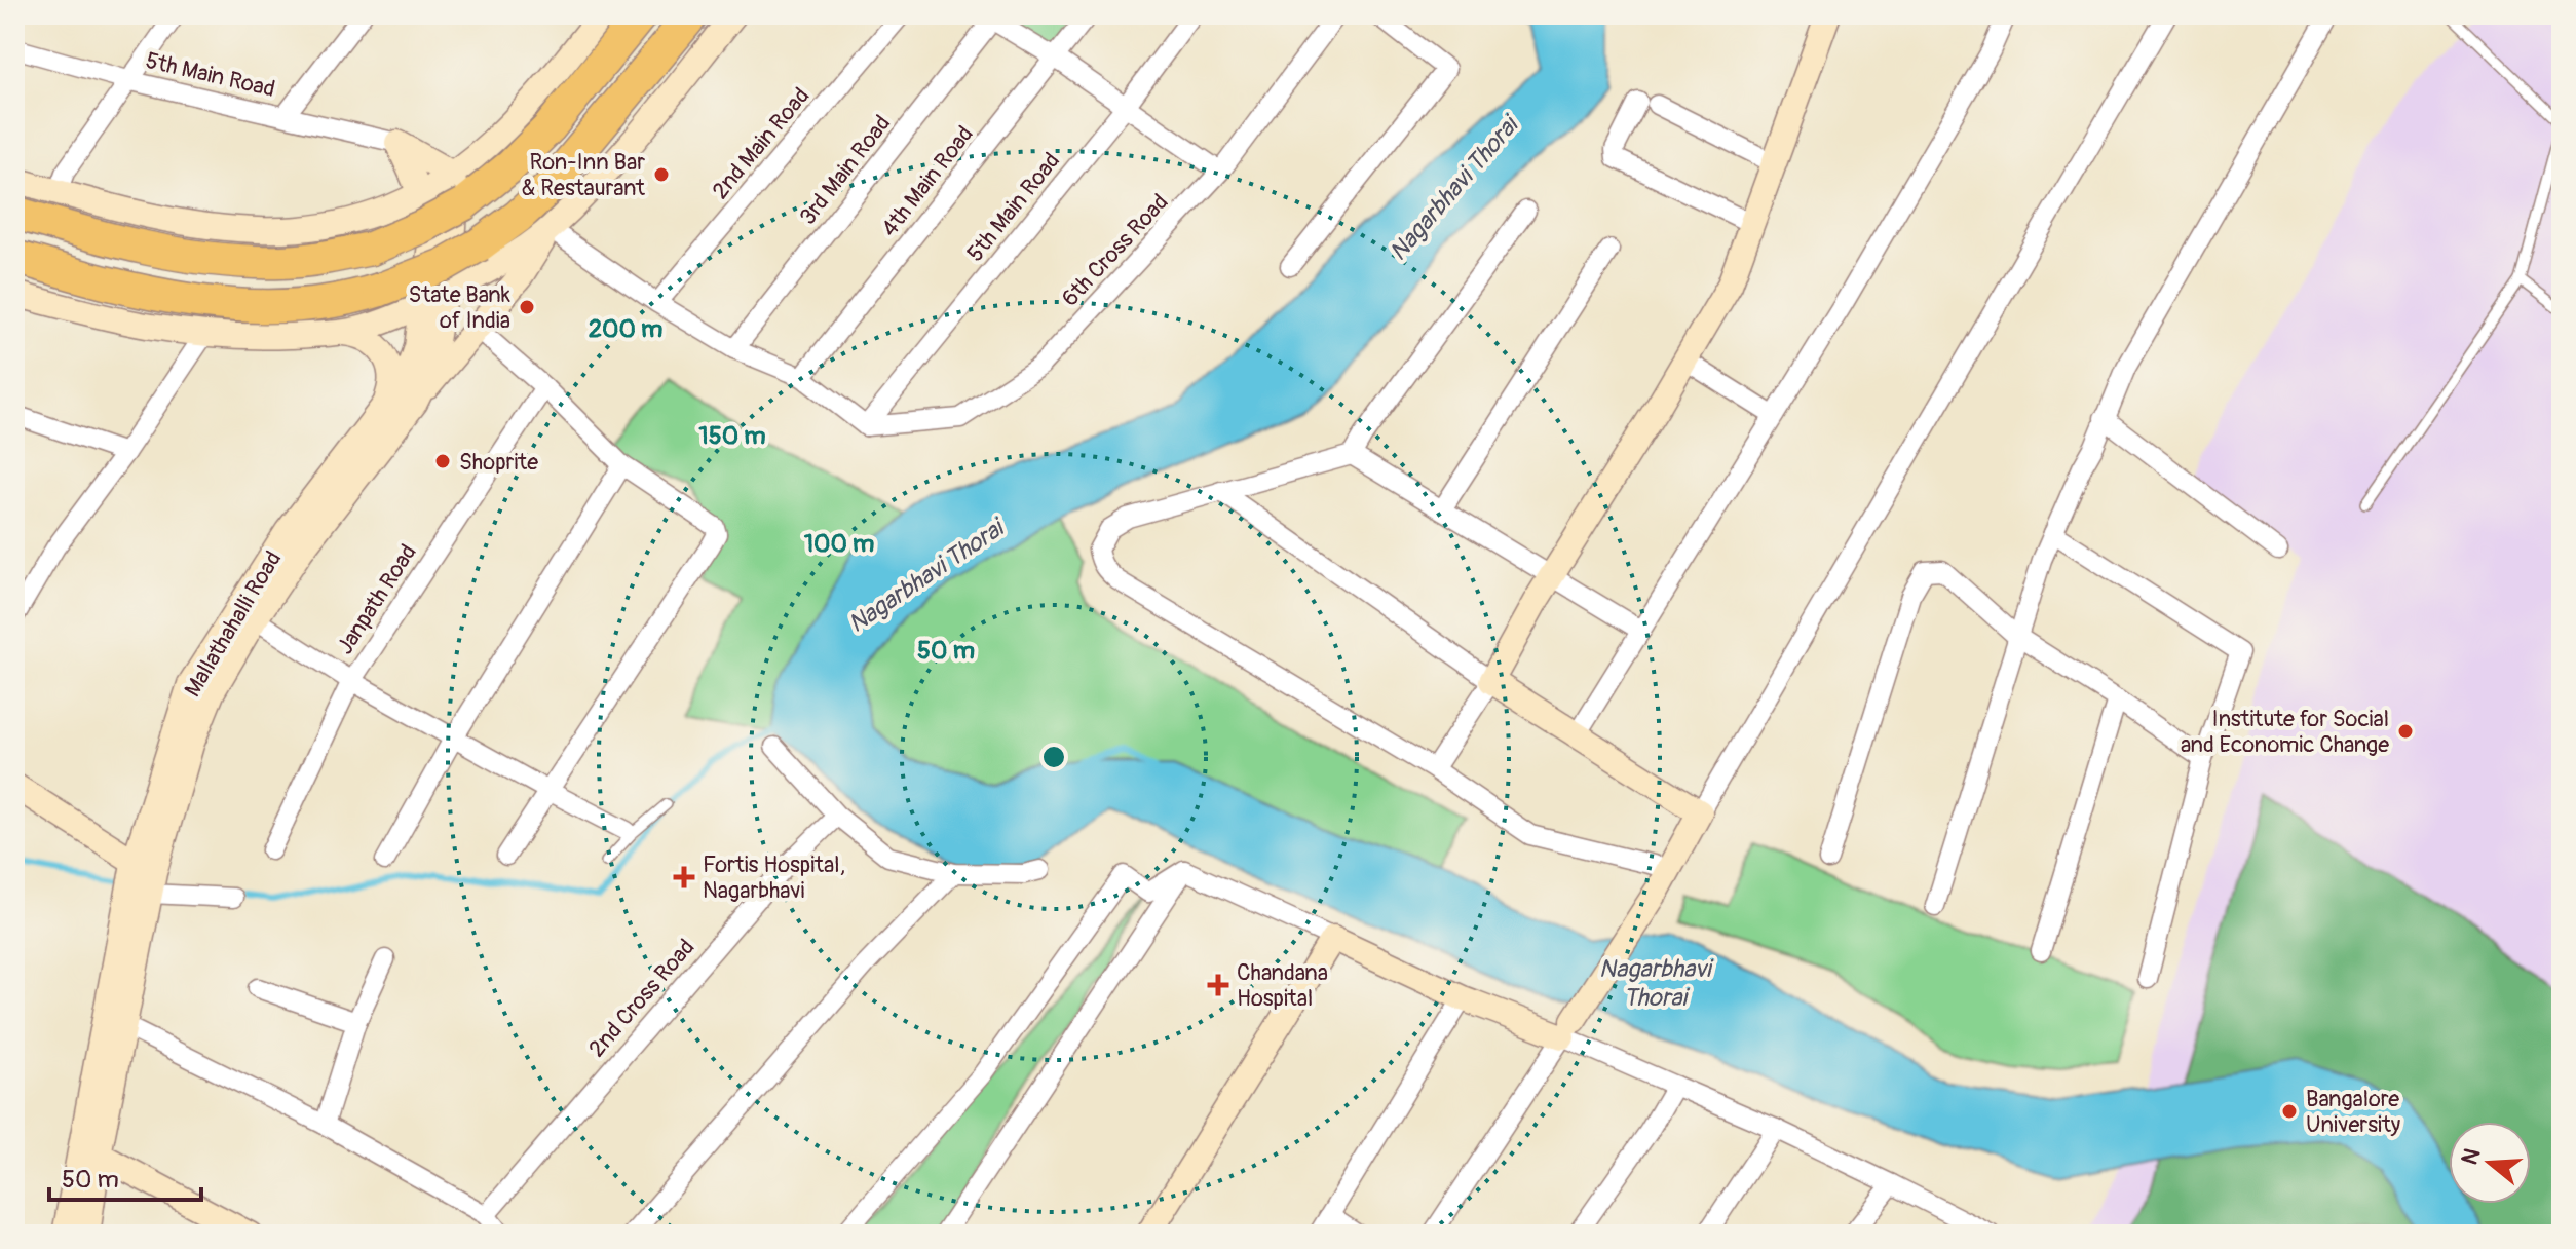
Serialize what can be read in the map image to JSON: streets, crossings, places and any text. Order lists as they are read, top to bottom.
{
  "streets": {
    "street": [
      "5th Main Road",
      "2nd Main Road",
      "3rd Main Road",
      "4th Main Road",
      "6th Cross Road",
      "Janpath Road",
      "Mallathahalli Road",
      "2nd Cross Road"
    ]
  },
  "crossings": [
    ["5th Main Road", "6th Cross Road"],
    ["5th Main Road", "Mallathahalli Road"]
  ],
  "water": ["Nagarbhavi Thorai"],
  "places": {
    "other": [
      "Ron-Inn Bar & Restaurant",
      "State Bank of India",
      "Shoprite",
      "Institute for Social and Economic Change",
      "Bangalore University"
    ],
    "health": ["Fortis Hospital, Nagarbhavi", "Chandana Hospital"]
  },
  "scale_bar": "50 m",
  "north": "left",
  "rings": [
    "200 m",
    "150 m",
    "100 m",
    "50 m"
  ]
}
